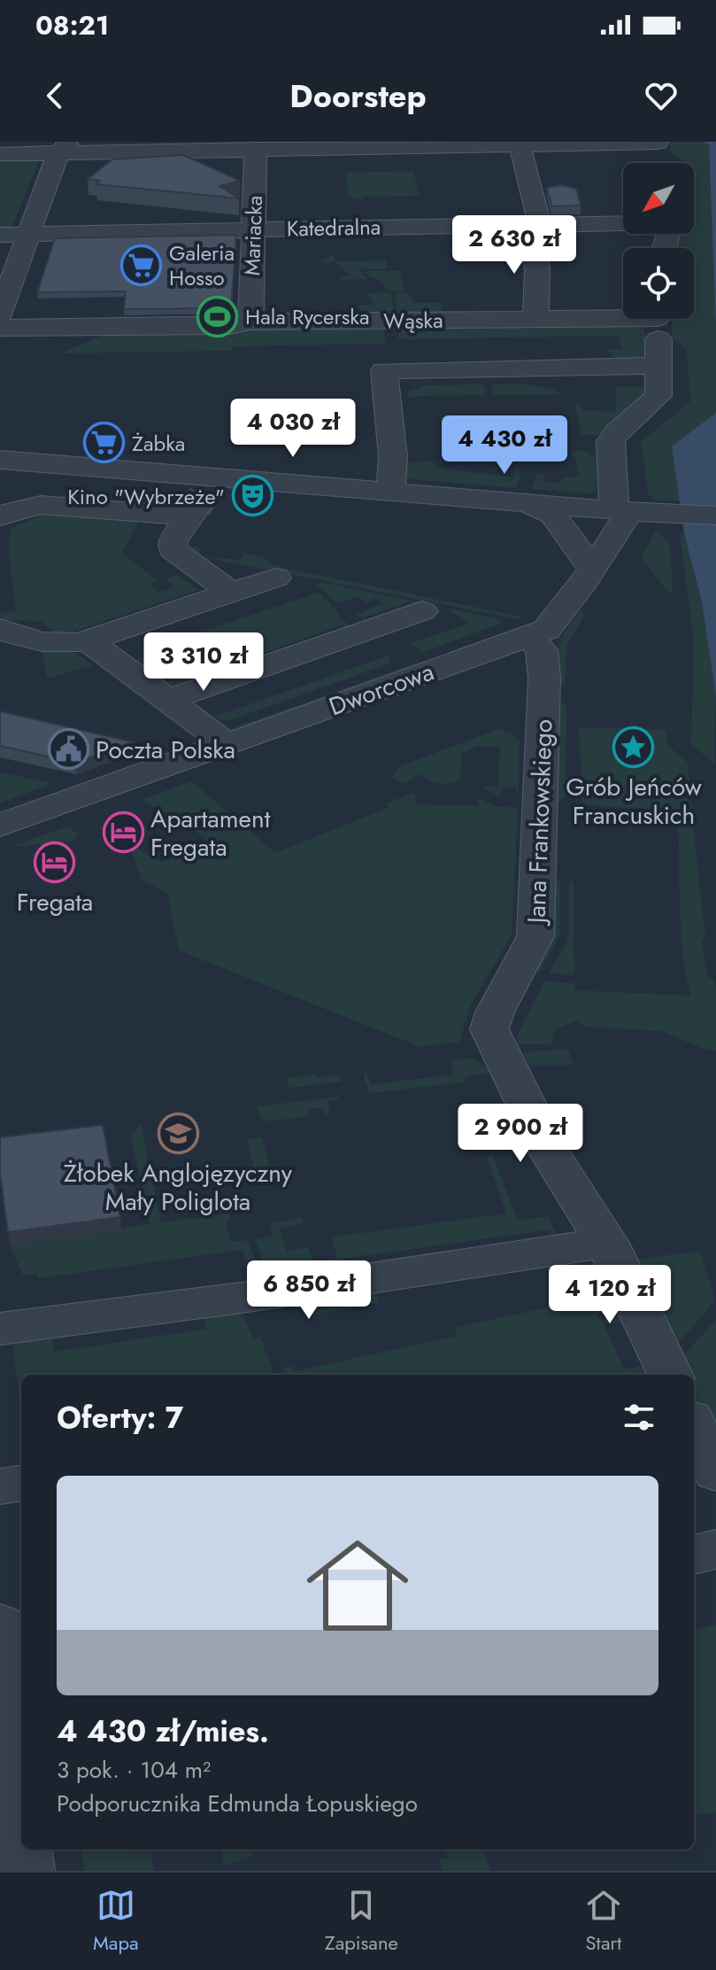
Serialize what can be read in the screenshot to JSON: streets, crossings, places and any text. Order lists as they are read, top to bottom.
{
  "streets": {
    "street": [
      "Katedralna",
      "Mariacka",
      "Wąska",
      "Dworcowa",
      "Jana Frankowskiego"
    ]
  },
  "crossings": [
    ["Katedralna", "Mariacka"],
    ["Mariacka", "Wąska"],
    ["Dworcowa", "Jana Frankowskiego"]
  ],
  "places": {
    "supermarket": ["Galeria Hosso", "Żabka"],
    "sports": ["Hala Rycerska"],
    "theatre": ["Kino \"Wybrzeże\""],
    "place": ["Grób Jeńców Francuskich"],
    "public building": ["Poczta Polska"],
    "hotel": ["Apartament Fregata", "Fregata"],
    "school or university": ["Żłobek Anglojęzyczny Mały Poliglota"]
  },
  "north": "bottom left",
  "page": {
    "status": "08:21",
    "header": "Doorstep",
    "price": [
      "2 630 zł",
      "4 030 zł",
      "4 430 zł",
      "3 310 zł",
      "2 900 zł",
      "6 850 zł",
      "4 120 zł"
    ],
    "heading": "Oferty: 7",
    "list": [
      {
        "name": "4 430 zł/mies.",
        "note": "3 pok. · 104 m² · Podporucznika Edmunda Łopuskiego"
      }
    ],
    "tabs": ["Mapa", "Zapisane", "Start"]
  }
}
